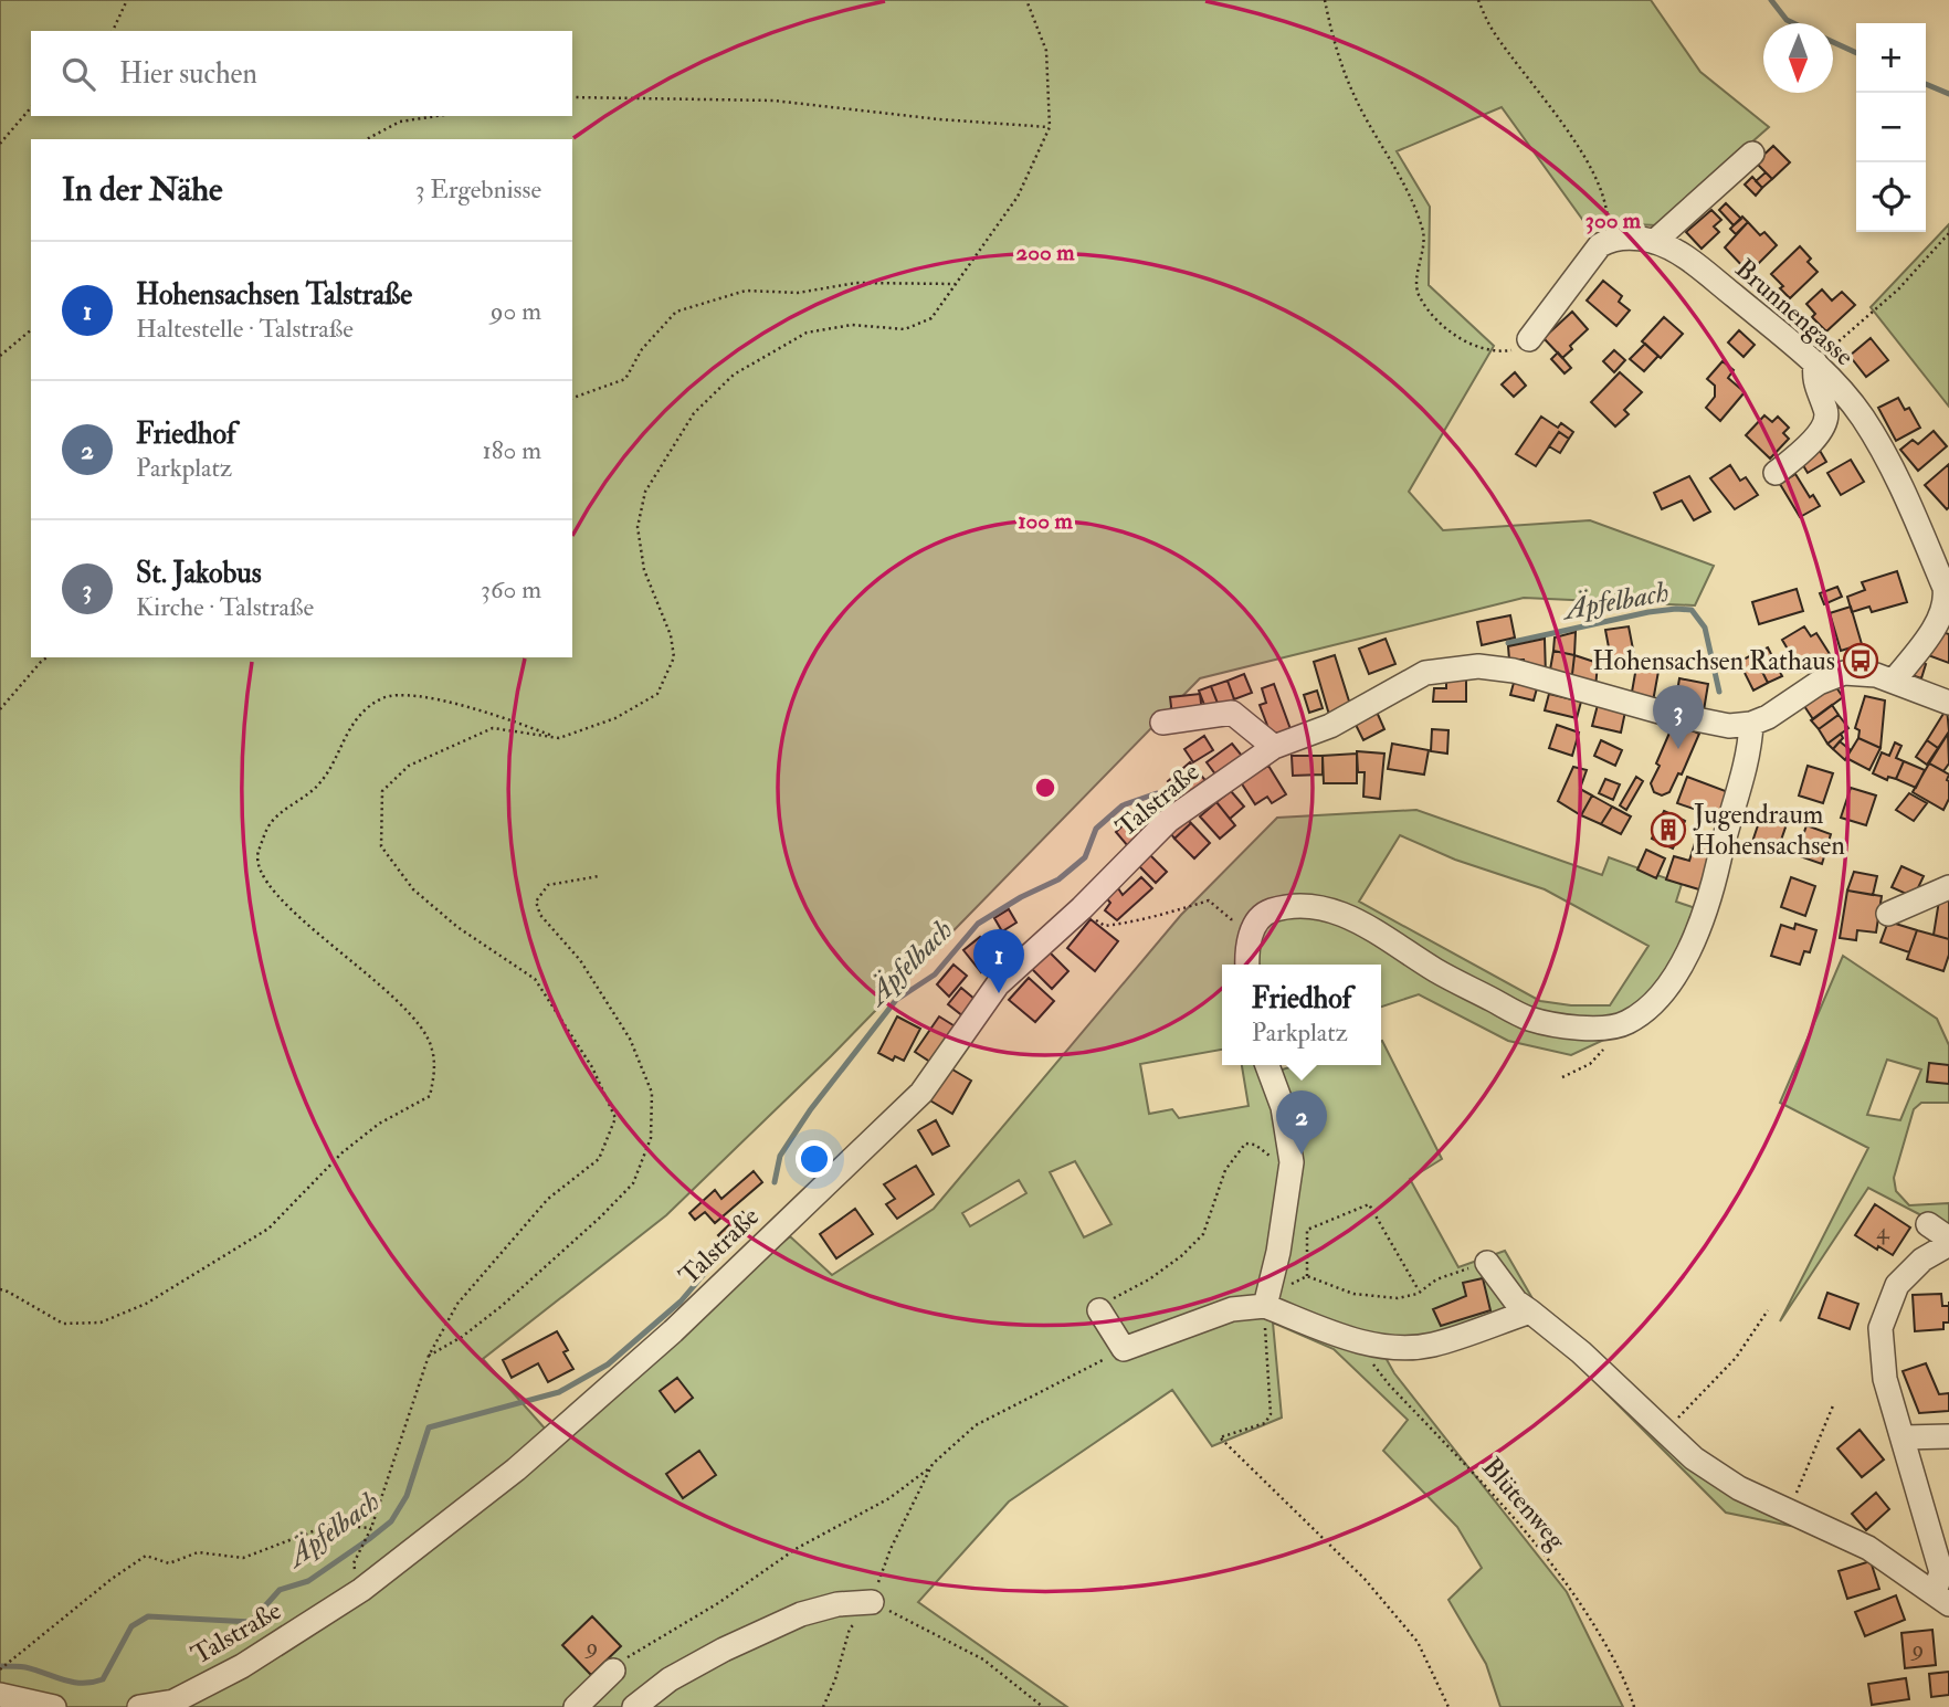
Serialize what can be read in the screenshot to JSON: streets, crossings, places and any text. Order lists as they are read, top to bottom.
{
  "streets": {
    "street": ["Brunnengasse", "Talstraße"],
    "path": ["Blütenweg"]
  },
  "crossings": [
    ["Brunnengasse", "Talstraße"]
  ],
  "water": ["Äpfelbach"],
  "places": {
    "bus stop": ["Hohensachsen Rathaus"],
    "building": ["Jugendraum Hohensachsen"]
  },
  "house_numbers": ["4", "9", "9"],
  "north": "bottom",
  "page": {
    "map_buttons": ["+", "−"],
    "search": "Hier suchen",
    "heading": ["In der Nähe", "3 Ergebnisse"],
    "list": [
      {
        "mark": "1",
        "name": "Hohensachsen Talstraße",
        "note": "Haltestelle · Talstraße",
        "value": "90 m"
      },
      {
        "mark": "2",
        "name": "Friedhof",
        "note": "Parkplatz",
        "value": "180 m"
      },
      {
        "mark": "3",
        "name": "St. Jakobus",
        "note": "Kirche · Talstraße",
        "value": "360 m"
      }
    ],
    "pins": ["3", "1", "2"],
    "popup": ["Friedhof", "Parkplatz"]
  },
  "rings": ["300 m", "200 m", "100 m"]
}
